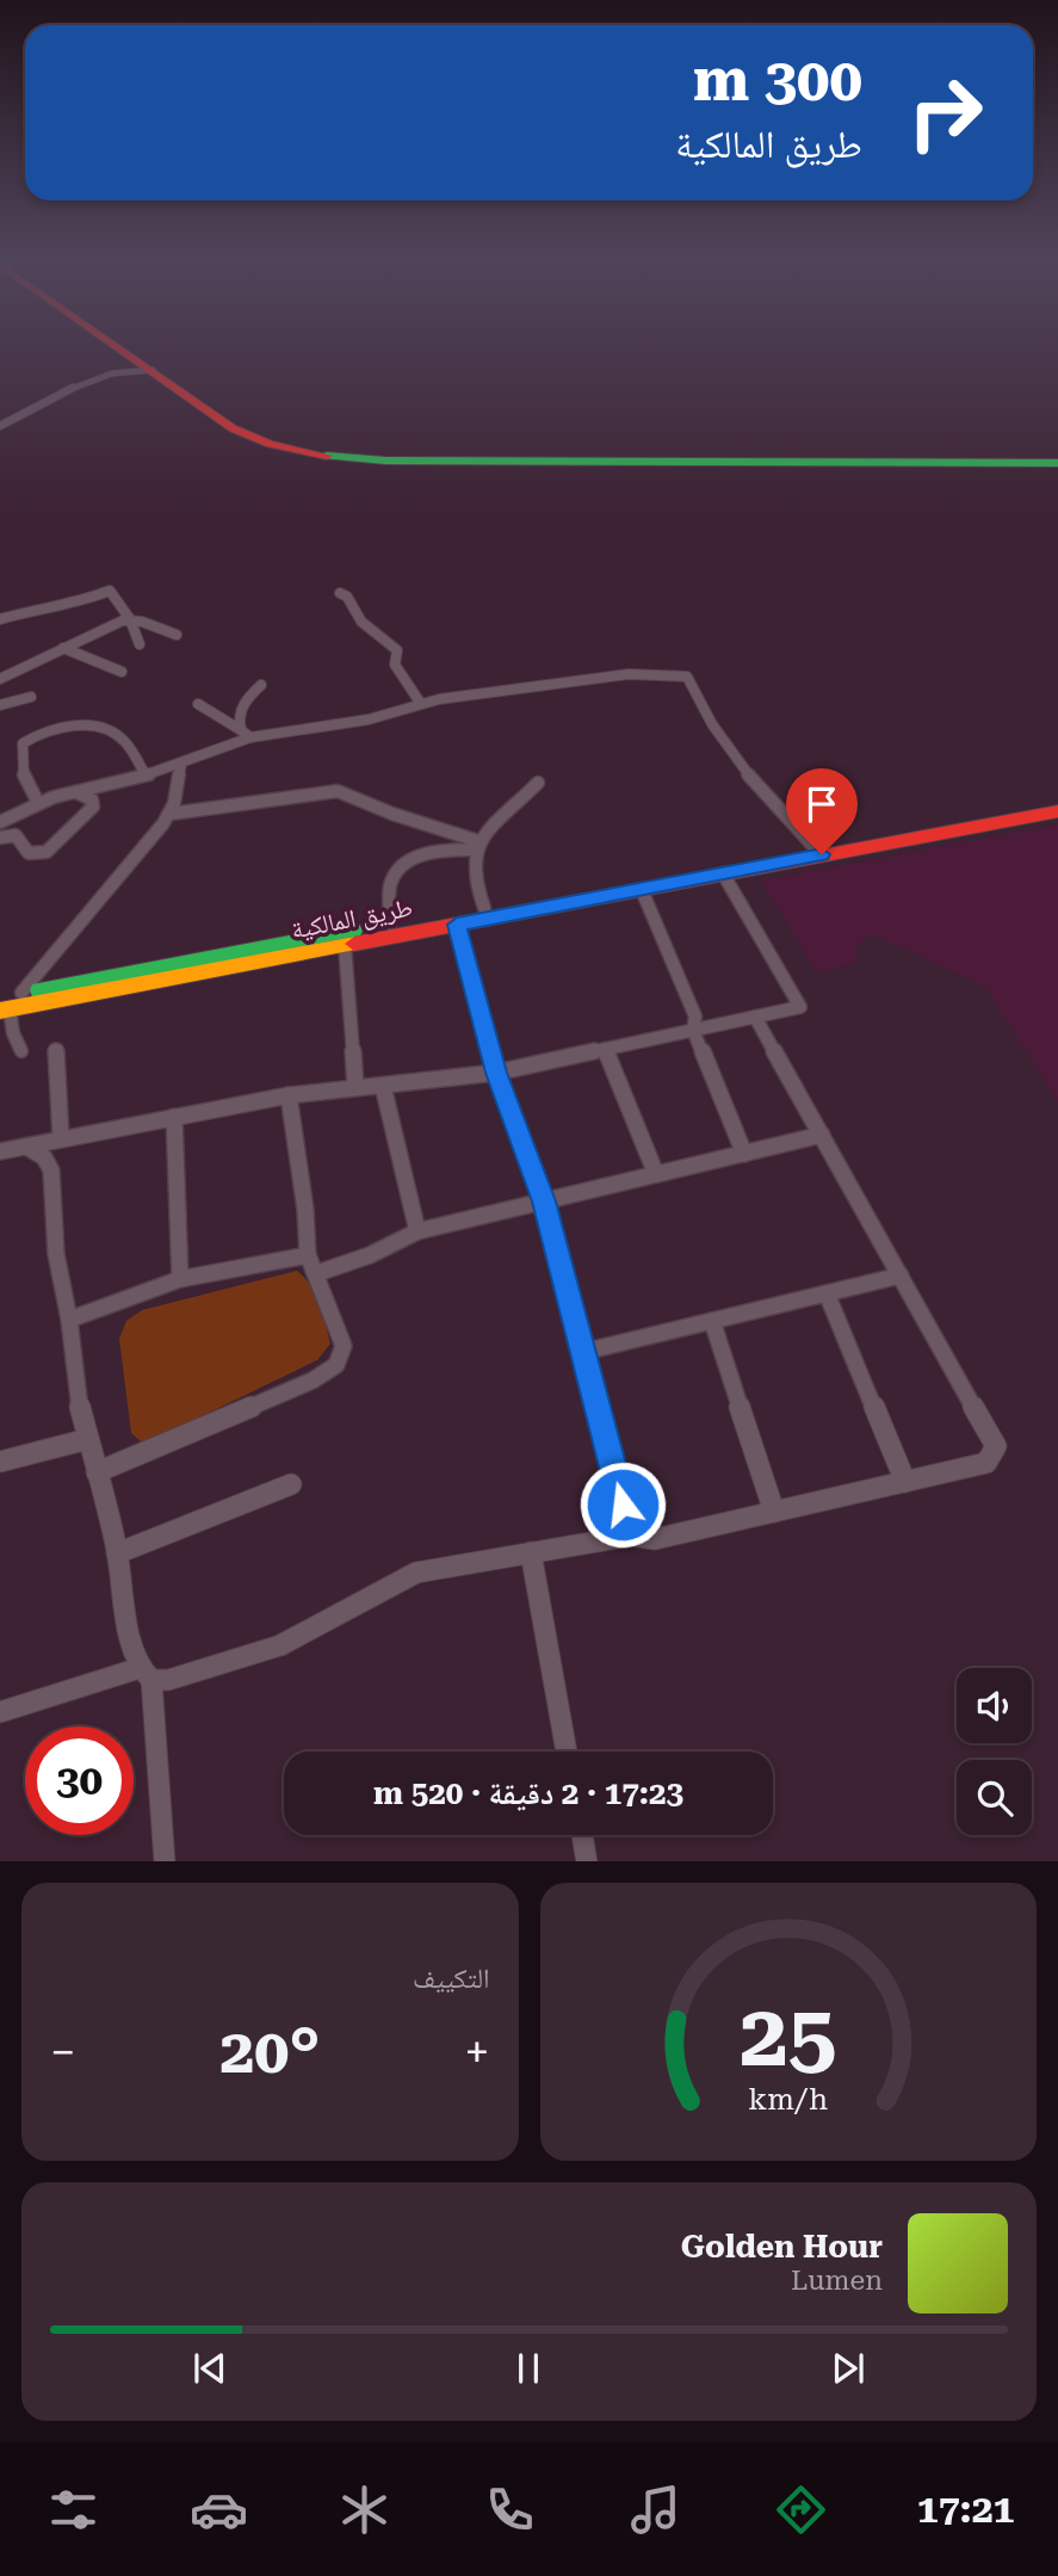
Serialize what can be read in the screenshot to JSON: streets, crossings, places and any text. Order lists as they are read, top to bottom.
{
  "streets": {
    "street": ["طريق المالكية"]
  },
  "page": {
    "turn": ["300 m", "طريق المالكية"],
    "limit": "30",
    "trip": "17:23 · 2 دقيقة · 520 m",
    "tile": "التكييف",
    "heat": ["−", "20°", "+"],
    "song": ["Golden Hour", "Lumen"],
    "tabs": "17:21",
    "gauge": ["25", "km/h"]
  }
}
